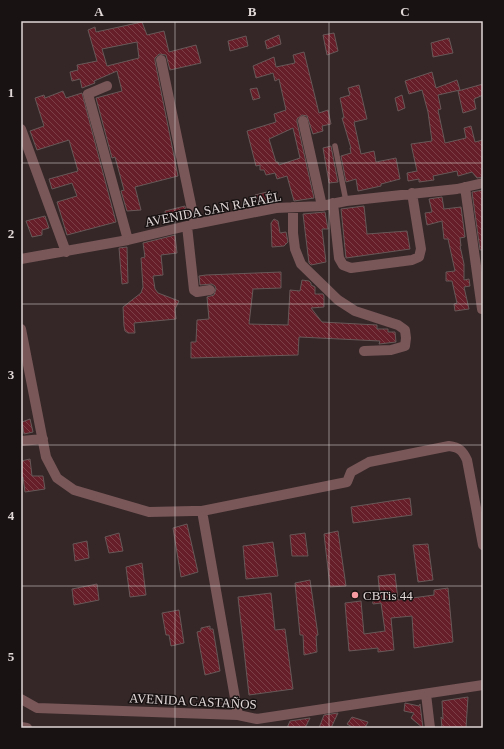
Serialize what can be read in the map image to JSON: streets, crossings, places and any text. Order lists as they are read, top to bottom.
{
  "streets": {
    "street": ["AVENIDA SAN RAFAÉL", "AVENIDA CASTAÑOS"]
  },
  "places": ["CBTis 44"],
  "grid": {
    "columns": ["A", "B", "C"],
    "rows": [
      "1",
      "2",
      "3",
      "4",
      "5"
    ]
  }
}
